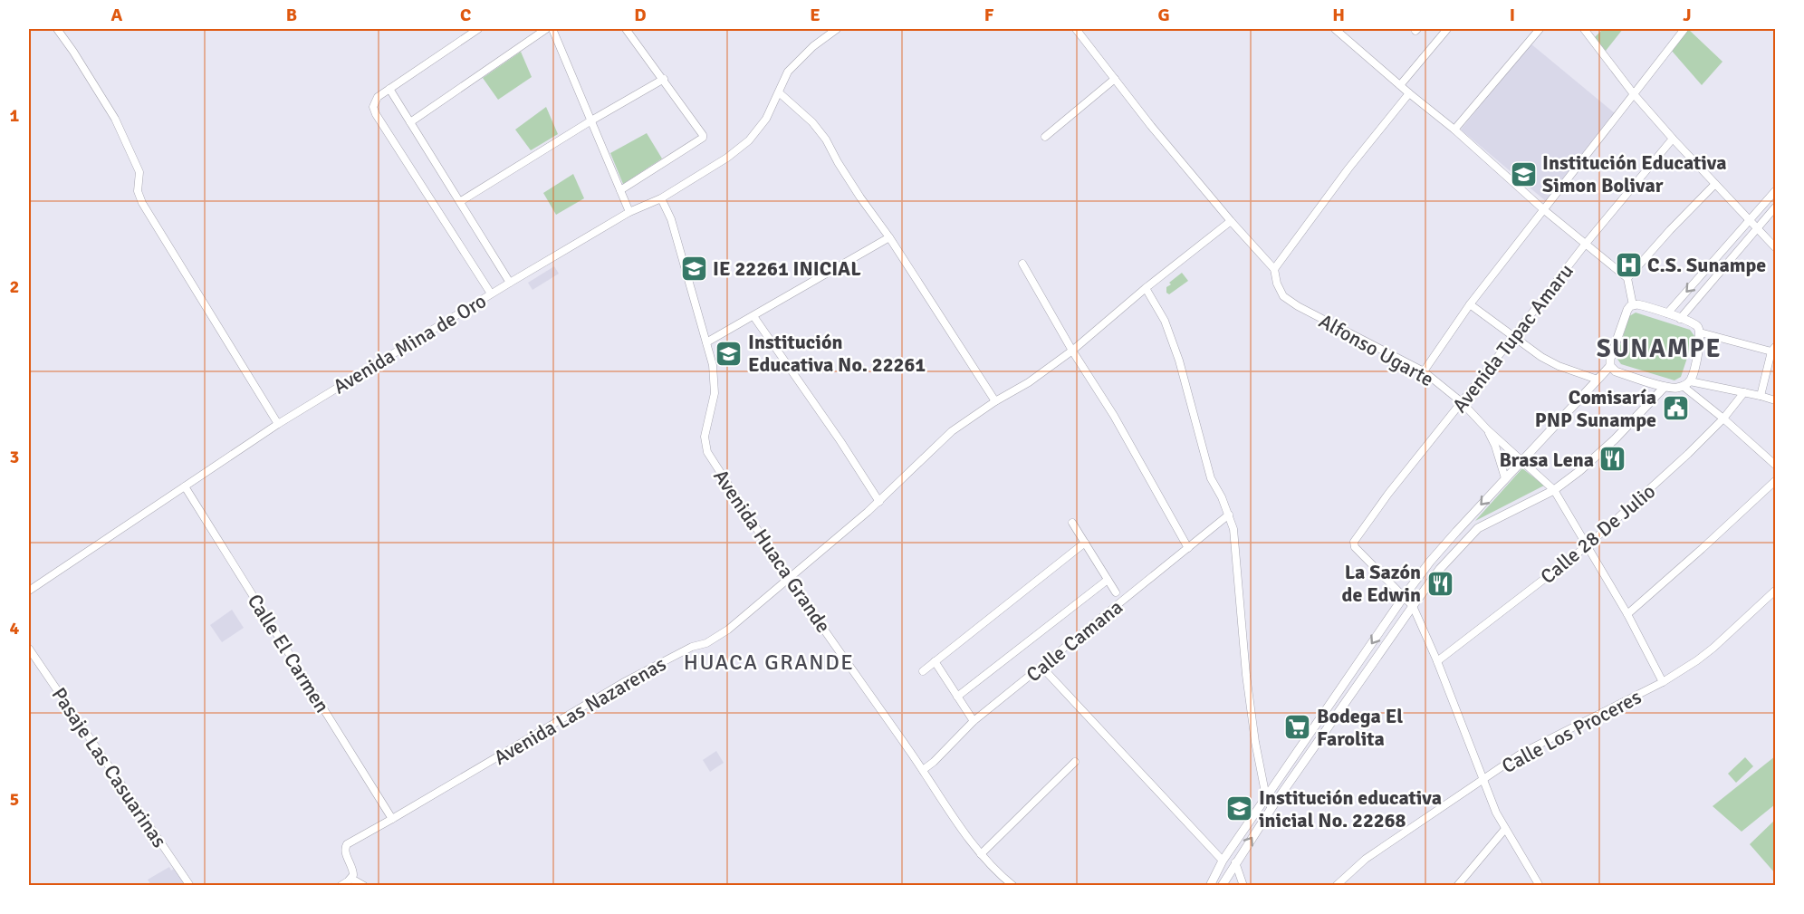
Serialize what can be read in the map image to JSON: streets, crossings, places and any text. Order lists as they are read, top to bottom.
{
  "streets": {
    "street": [
      "Avenida Tupac Amaru",
      "Avenida Mina de Oro",
      "Alfonso Ugarte",
      "Calle 28 De Julio",
      "Avenida Huaca Grande",
      "Calle Camana",
      "Calle El Carmen",
      "Avenida Las Nazarenas",
      "Calle Los Proceres",
      "Pasaje Las Casuarinas"
    ]
  },
  "crossings": [
    ["Avenida Tupac Amaru", "Alfonso Ugarte"],
    ["Avenida Mina de Oro", "Avenida Huaca Grande"],
    ["Avenida Mina de Oro", "Calle El Carmen"],
    ["Alfonso Ugarte", "Calle 28 De Julio"],
    ["Alfonso Ugarte", "Avenida Las Nazarenas"],
    ["Alfonso Ugarte", "Calle Los Proceres"],
    ["Avenida Huaca Grande", "Calle Camana"],
    ["Avenida Huaca Grande", "Avenida Las Nazarenas"],
    ["Calle El Carmen", "Avenida Las Nazarenas"]
  ],
  "districts": ["SUNAMPE", "HUACA GRANDE"],
  "places": {
    "school or university": [
      "Institución Educativa Simon Bolivar",
      "IE 22261 INICIAL",
      "Institución Educativa No. 22261",
      "Institución educativa inicial No. 22268"
    ],
    "hospital": ["C.S. Sunampe"],
    "public building": ["Comisaría PNP Sunampe"],
    "restaurant": ["Brasa Lena", "La Sazón de Edwin"],
    "supermarket": ["Bodega El Farolita"]
  },
  "grid": {
    "columns": [
      "A",
      "B",
      "C",
      "D",
      "E",
      "F",
      "G",
      "H",
      "I",
      "J"
    ],
    "rows": [
      "1",
      "2",
      "3",
      "4",
      "5"
    ]
  }
}
